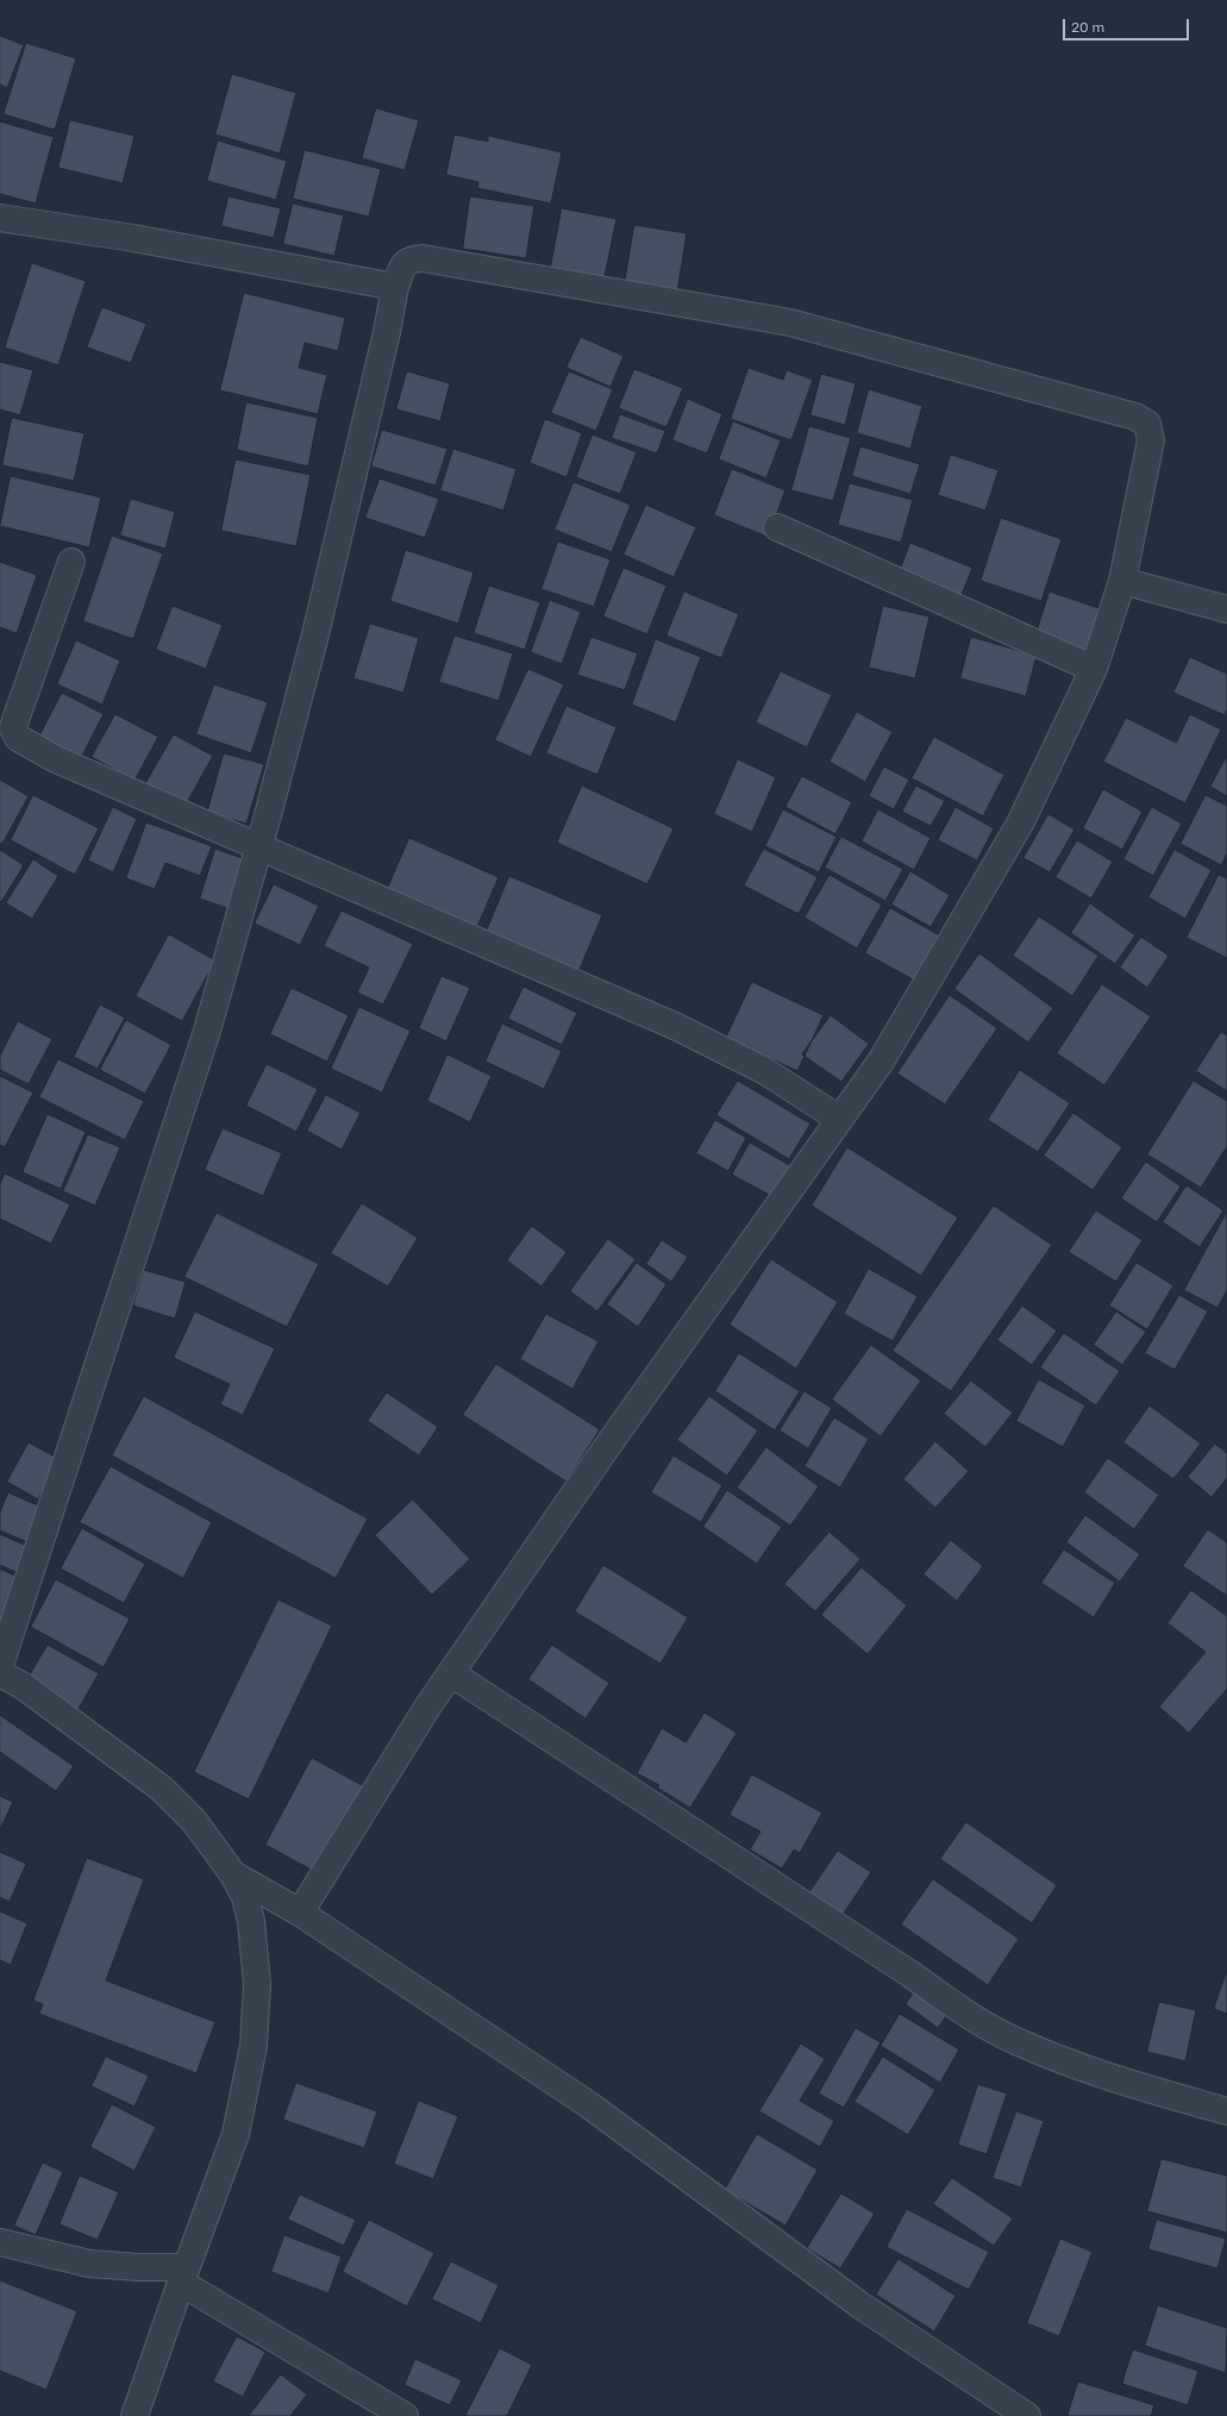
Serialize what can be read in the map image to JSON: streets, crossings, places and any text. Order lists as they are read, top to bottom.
{
  "scale_bar": "20 m"
}
